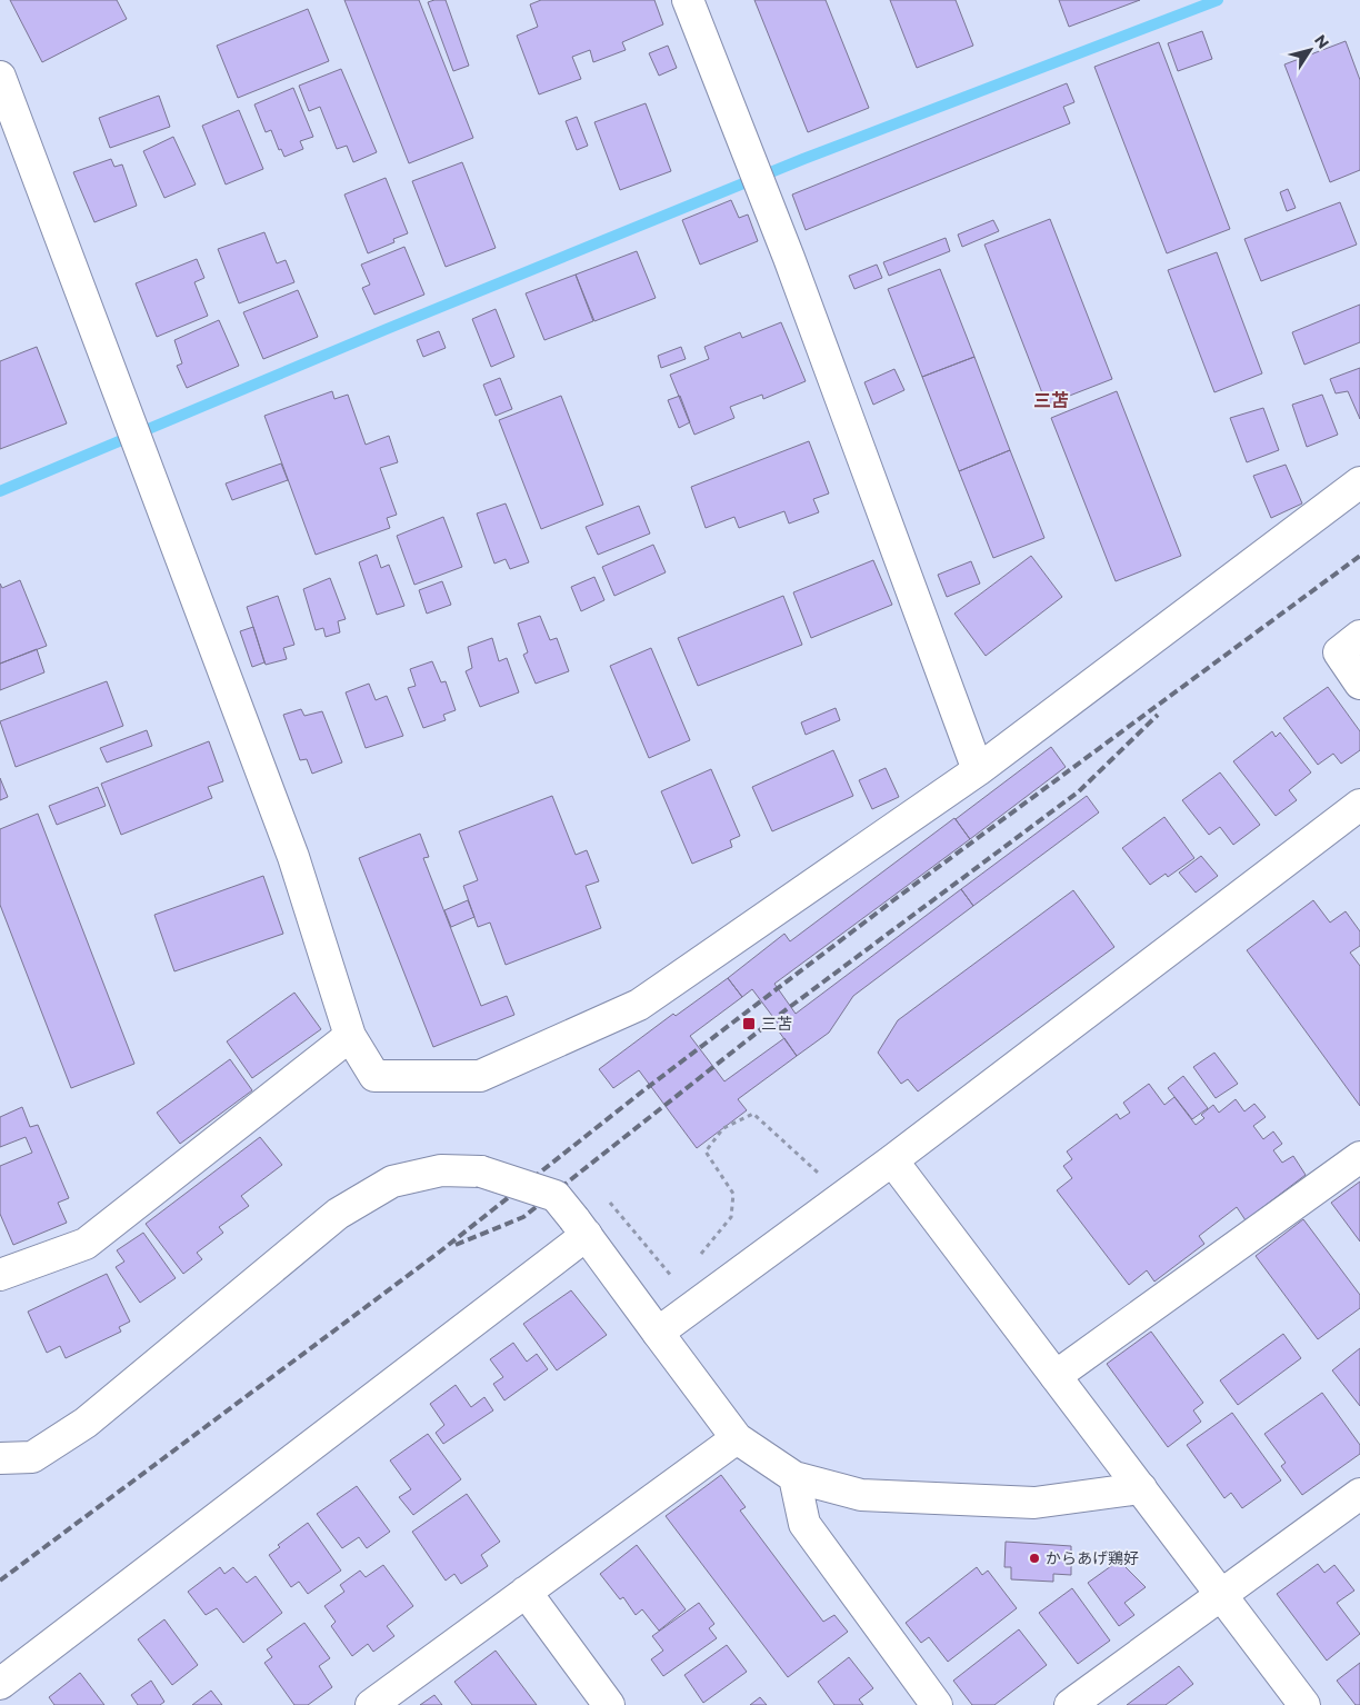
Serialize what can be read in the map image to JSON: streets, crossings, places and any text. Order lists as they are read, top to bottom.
{
  "districts": ["三苫"],
  "places": {
    "transit": ["三苫"],
    "other": ["からあげ鶏好"]
  },
  "north": "top right"
}
